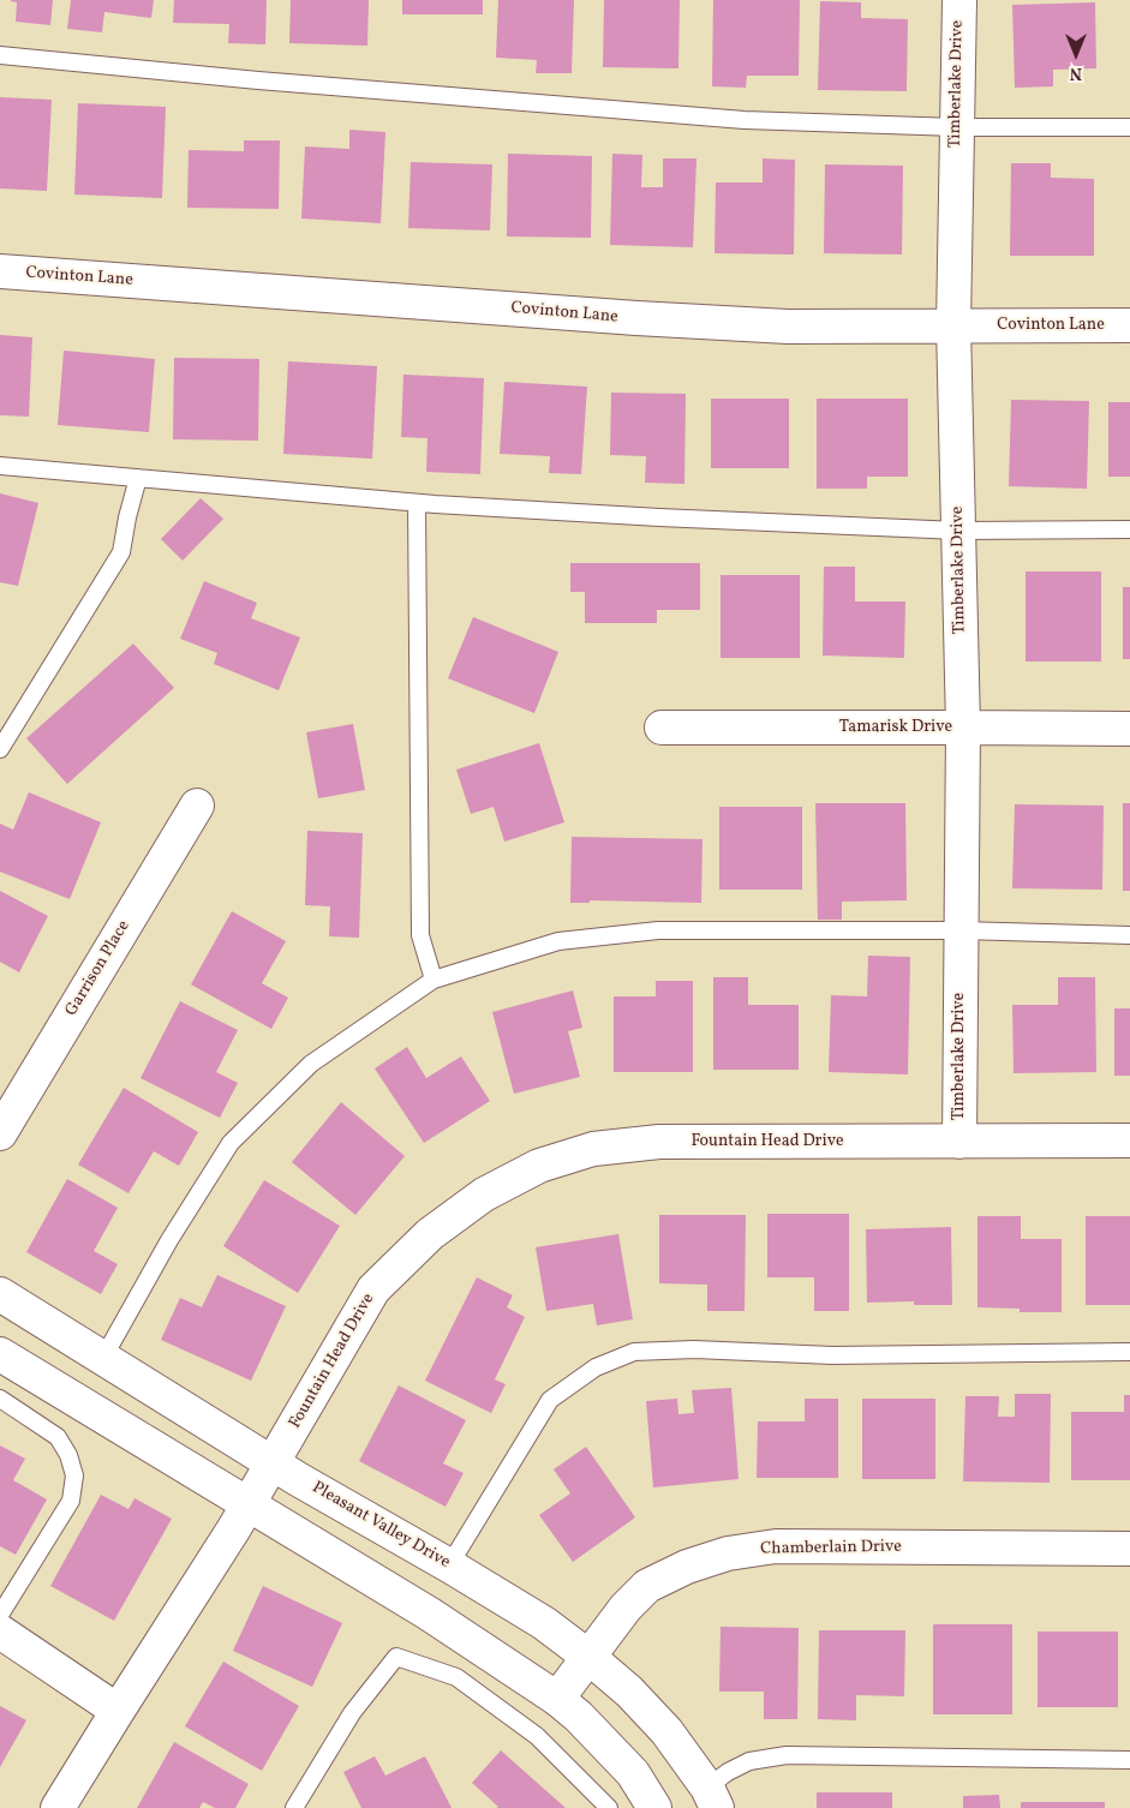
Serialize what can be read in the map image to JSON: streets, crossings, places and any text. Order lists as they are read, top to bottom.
{
  "streets": {
    "street": [
      "Timberlake Drive",
      "Covinton Lane",
      "Tamarisk Drive",
      "Garrison Place",
      "Fountain Head Drive",
      "Pleasant Valley Drive",
      "Chamberlain Drive"
    ]
  },
  "crossings": [
    ["Timberlake Drive", "Covinton Lane"],
    ["Timberlake Drive", "Tamarisk Drive"],
    ["Timberlake Drive", "Fountain Head Drive"],
    ["Fountain Head Drive", "Pleasant Valley Drive"],
    ["Pleasant Valley Drive", "Chamberlain Drive"]
  ],
  "north": "bottom"
}
